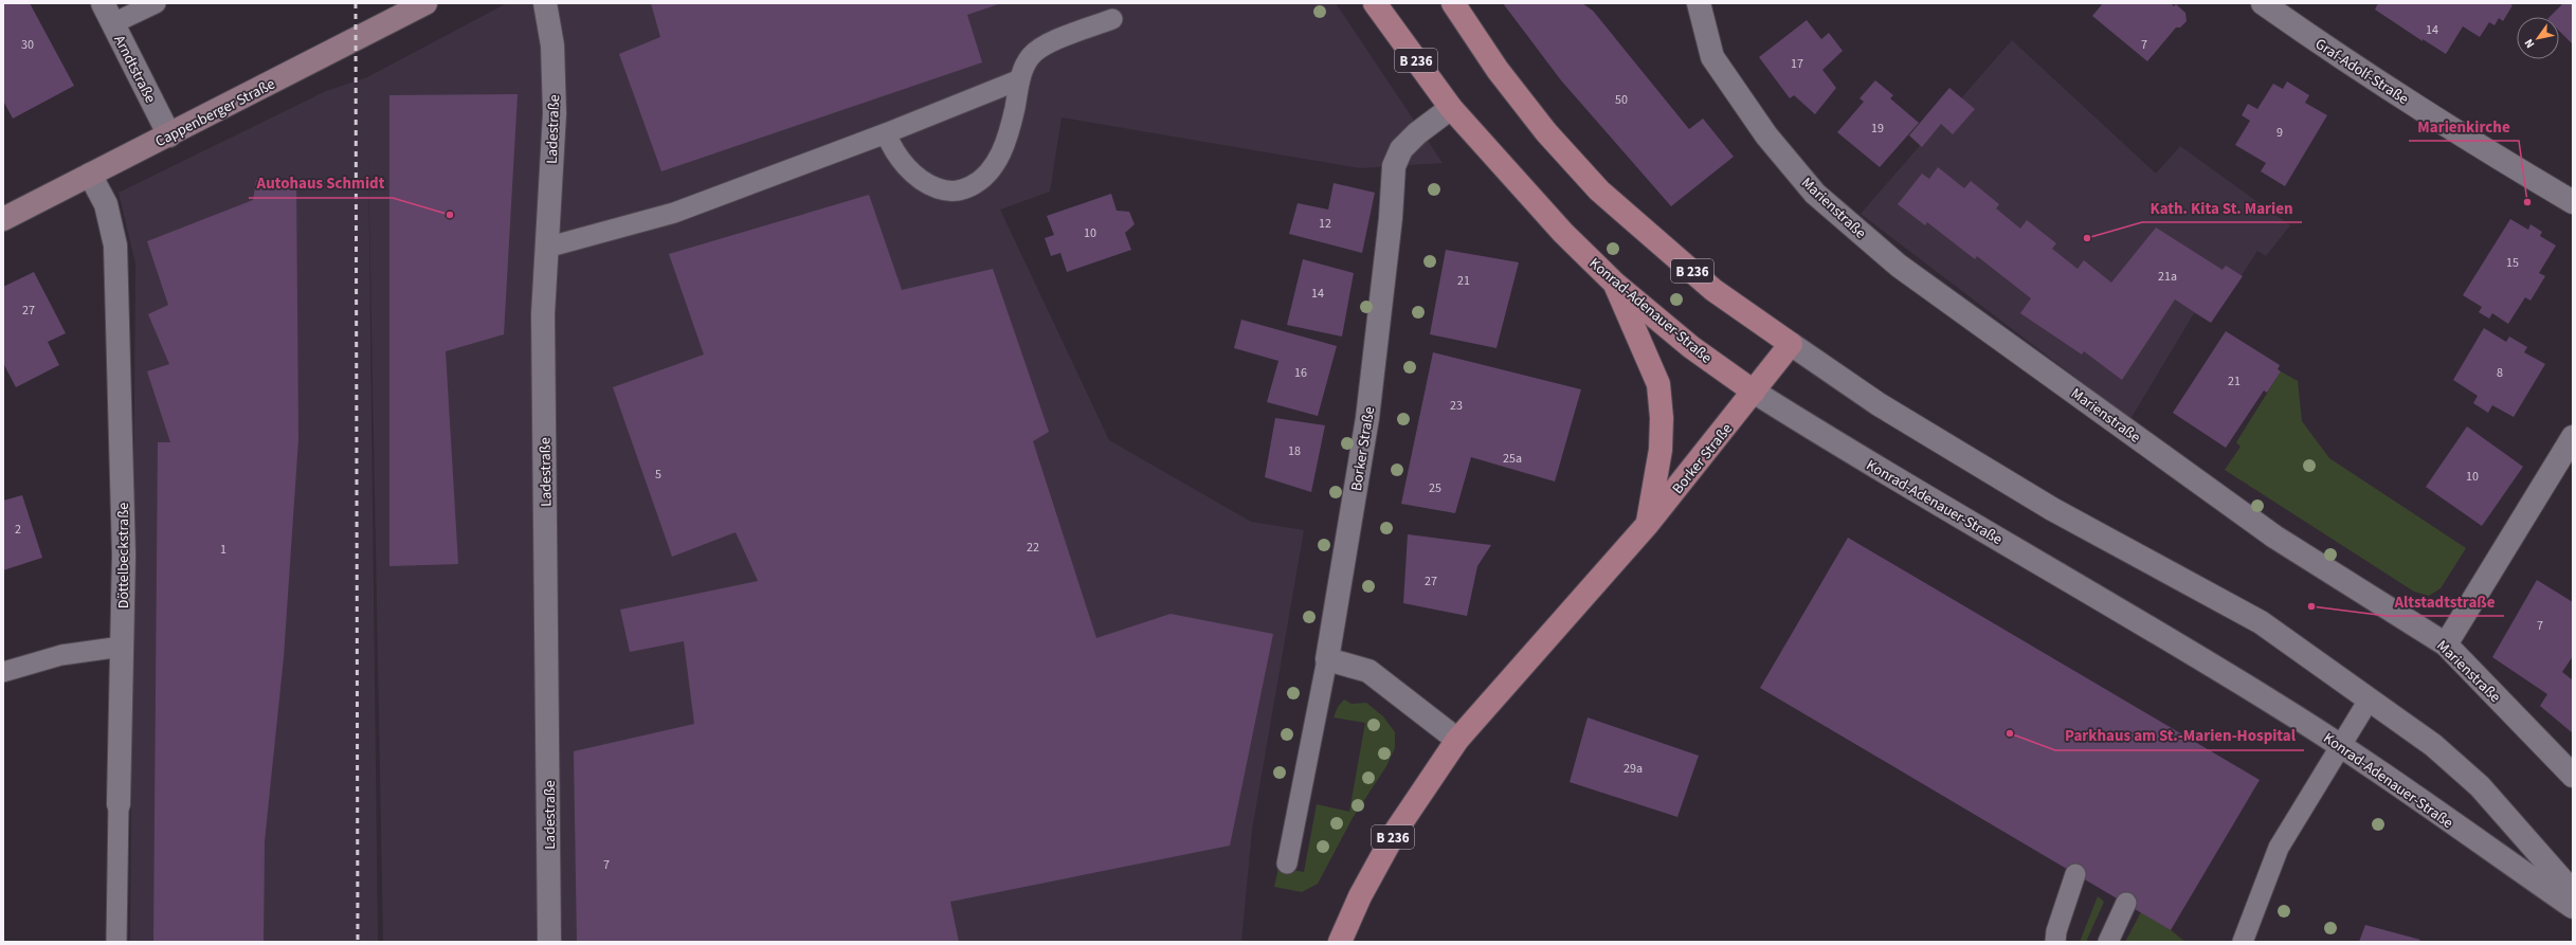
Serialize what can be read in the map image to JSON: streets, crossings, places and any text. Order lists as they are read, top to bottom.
{
  "streets": {
    "main road": [
      "B 236",
      "Cappenberger Straße",
      "Konrad-Adenauer-Straße",
      "Borker Straße"
    ],
    "street": [
      "Arndtstraße",
      "Graf-Adolf-Straße",
      "Ladestraße",
      "Marienstraße",
      "Döttelbeckstraße"
    ]
  },
  "crossings": [
    ["B 236", "Borker Straße"],
    ["Arndtstraße", "Cappenberger Straße"],
    ["Cappenberger Straße", "Döttelbeckstraße"],
    ["Konrad-Adenauer-Straße", "Borker Straße"]
  ],
  "places": [
    "Marienkirche",
    "Autohaus Schmidt",
    "Kath. Kita St. Marien",
    "Altstadtstraße",
    "Parkhaus am St.-Marien-Hospital"
  ],
  "house_numbers": [
    "14",
    "30",
    "7",
    "17",
    "50",
    "19",
    "9",
    "12",
    "10",
    "15",
    "21a",
    "21",
    "14",
    "27",
    "16",
    "8",
    "21",
    "23",
    "18",
    "25a",
    "5",
    "10",
    "25",
    "2",
    "22",
    "1",
    "27",
    "7",
    "29a",
    "7"
  ],
  "north": "bottom left"
}
